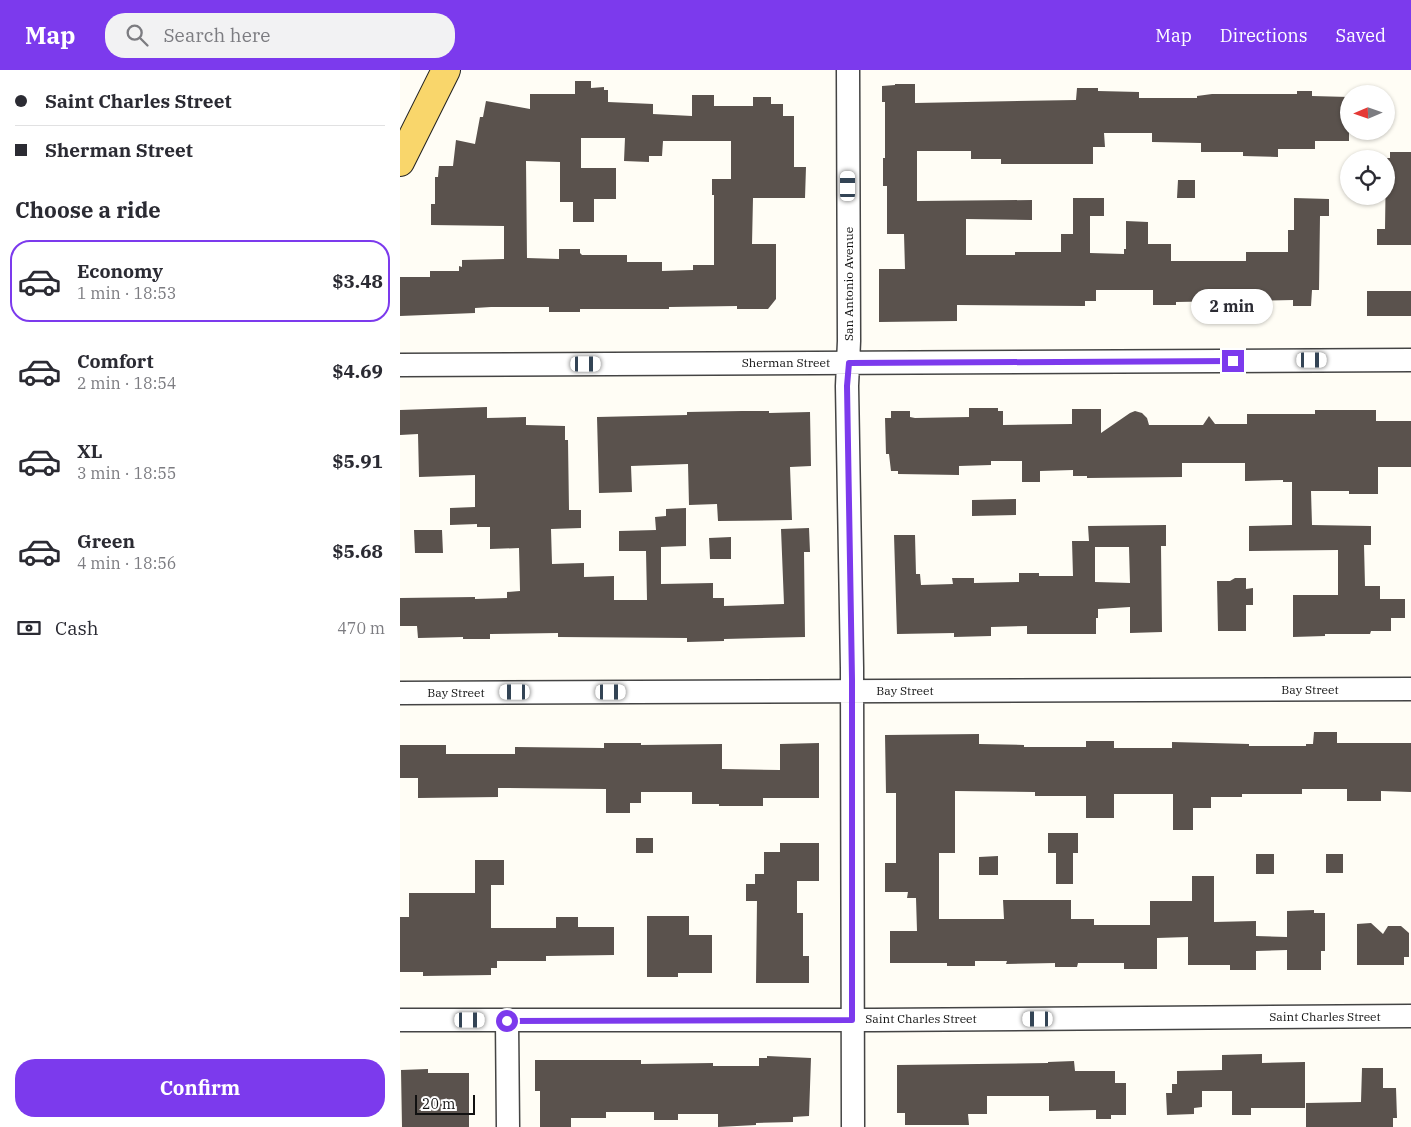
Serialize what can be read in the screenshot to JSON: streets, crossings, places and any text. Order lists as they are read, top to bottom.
{
  "streets": {
    "street": [
      "San Antonio Avenue",
      "Sherman Street",
      "Bay Street",
      "Saint Charles Street"
    ]
  },
  "crossings": [
    ["San Antonio Avenue", "Sherman Street"],
    ["San Antonio Avenue", "Bay Street"],
    ["San Antonio Avenue", "Saint Charles Street"]
  ],
  "scale_bar": "20 m",
  "north": "left",
  "page": {
    "header": "Map",
    "search": "Search here",
    "nav": ["Map", "Directions", "Saved"],
    "banner": ["Saint Charles Street", "Sherman Street"],
    "heading": "Choose a ride",
    "list": [
      {
        "name": "Economy",
        "note": "1 min · 18:53",
        "value": "$3.48"
      },
      {
        "name": "Comfort",
        "note": "2 min · 18:54",
        "value": "$4.69"
      },
      {
        "name": "XL",
        "note": "3 min · 18:55",
        "value": "$5.91"
      },
      {
        "name": "Green",
        "note": "4 min · 18:56",
        "value": "$5.68"
      }
    ],
    "bubble": "2 min",
    "pay": ["Cash", "470 m"],
    "buttons": "Confirm",
    "scale": "20 m"
  }
}
